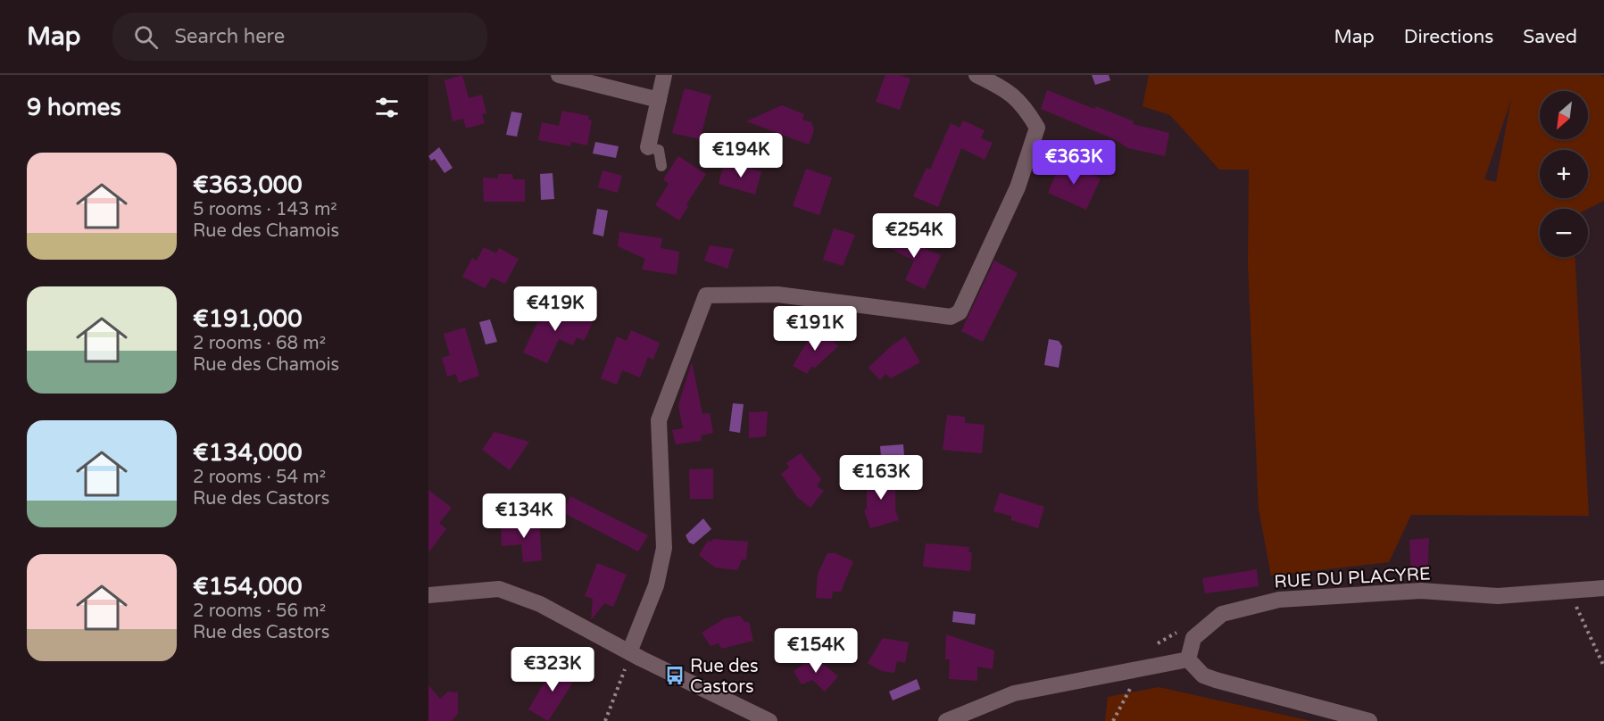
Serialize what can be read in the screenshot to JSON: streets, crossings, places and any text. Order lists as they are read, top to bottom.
{
  "streets": {
    "street": ["RUE DU PLACYRE"]
  },
  "places": {
    "bus stop": ["Rue des Castors"]
  },
  "north": "bottom left",
  "page": {
    "header": "Map",
    "search": "Search here",
    "nav": ["Map", "Directions", "Saved"],
    "heading": "9 homes",
    "map_buttons": ["+", "−"],
    "price": [
      "€194K",
      "€363K",
      "€254K",
      "€419K",
      "€191K",
      "€163K",
      "€134K",
      "€154K",
      "€323K"
    ],
    "list": [
      {
        "name": "€363,000",
        "note": "5 rooms · 143 m² · Rue des Chamois"
      },
      {
        "name": "€191,000",
        "note": "2 rooms · 68 m² · Rue des Chamois"
      },
      {
        "name": "€134,000",
        "note": "2 rooms · 54 m² · Rue des Castors"
      },
      {
        "name": "€154,000",
        "note": "2 rooms · 56 m² · Rue des Castors"
      }
    ]
  }
}
